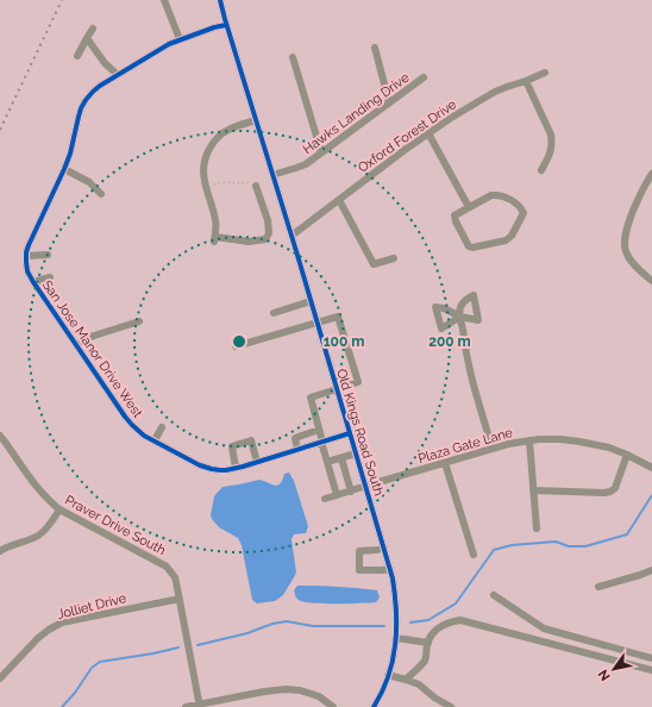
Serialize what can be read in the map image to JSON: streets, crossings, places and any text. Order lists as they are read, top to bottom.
{
  "streets": {
    "street": [
      "Hawks Landing Drive",
      "Oxford Forest Drive",
      "San Jose Manor Drive West",
      "Old Kings Road South",
      "Plaza Gate Lane",
      "Praver Drive South",
      "Jolliet Drive"
    ]
  },
  "crossings": [
    ["Hawks Landing Drive", "Old Kings Road South"],
    ["Oxford Forest Drive", "Old Kings Road South"],
    ["San Jose Manor Drive West", "Old Kings Road South"],
    ["Old Kings Road South", "Plaza Gate Lane"],
    ["Praver Drive South", "Jolliet Drive"]
  ],
  "north": "bottom left",
  "rings": ["100 m", "200 m"]
}
